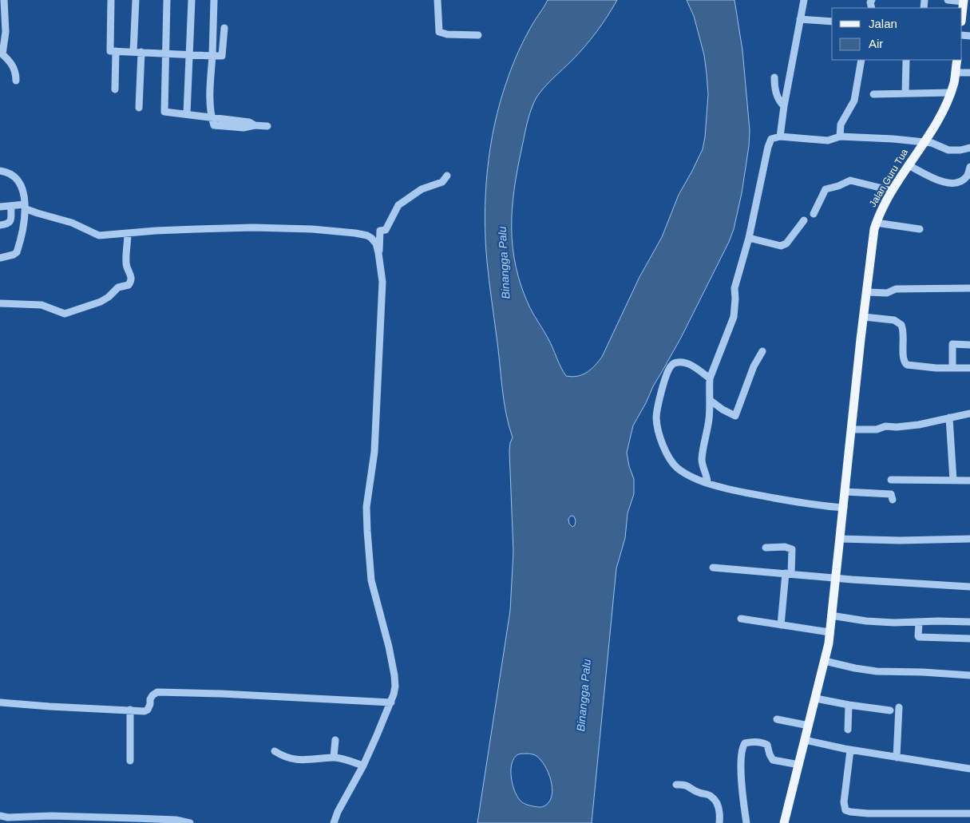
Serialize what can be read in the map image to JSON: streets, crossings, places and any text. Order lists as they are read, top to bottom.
{
  "streets": {
    "main road": ["Jalan Guru Tua"]
  },
  "water": ["Binangga Palu"],
  "legend": ["Jalan", "Air"]
}
